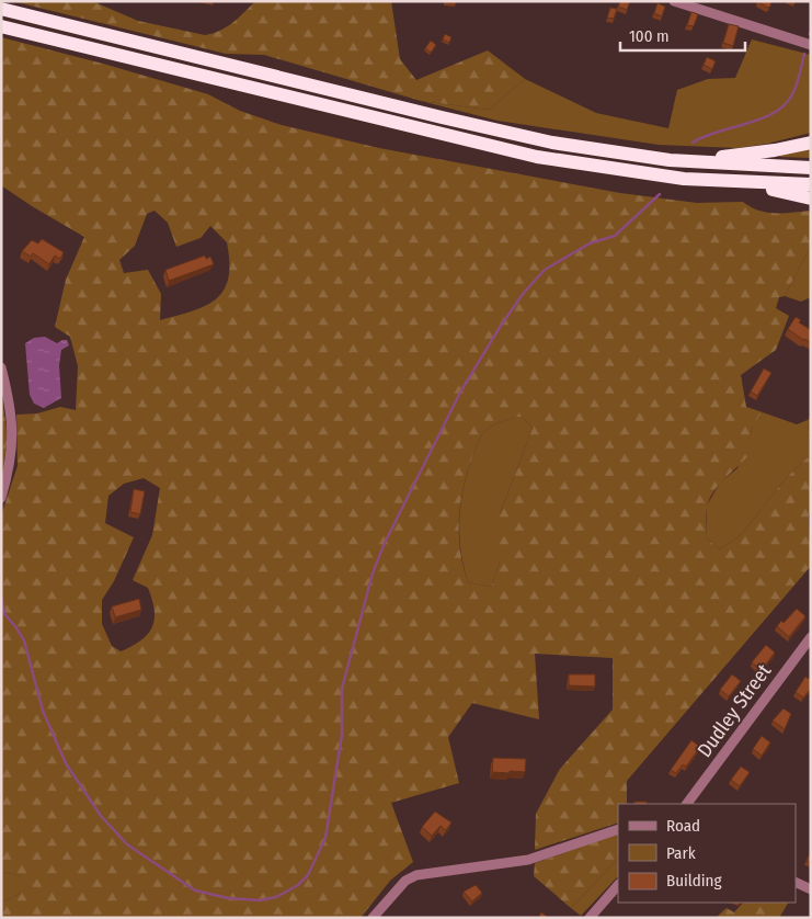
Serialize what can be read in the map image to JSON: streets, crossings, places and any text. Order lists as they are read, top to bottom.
{
  "streets": {
    "street": ["Dudley Street"]
  },
  "legend": ["Road", "Park", "Building"],
  "scale_bar": "100 m"
}
